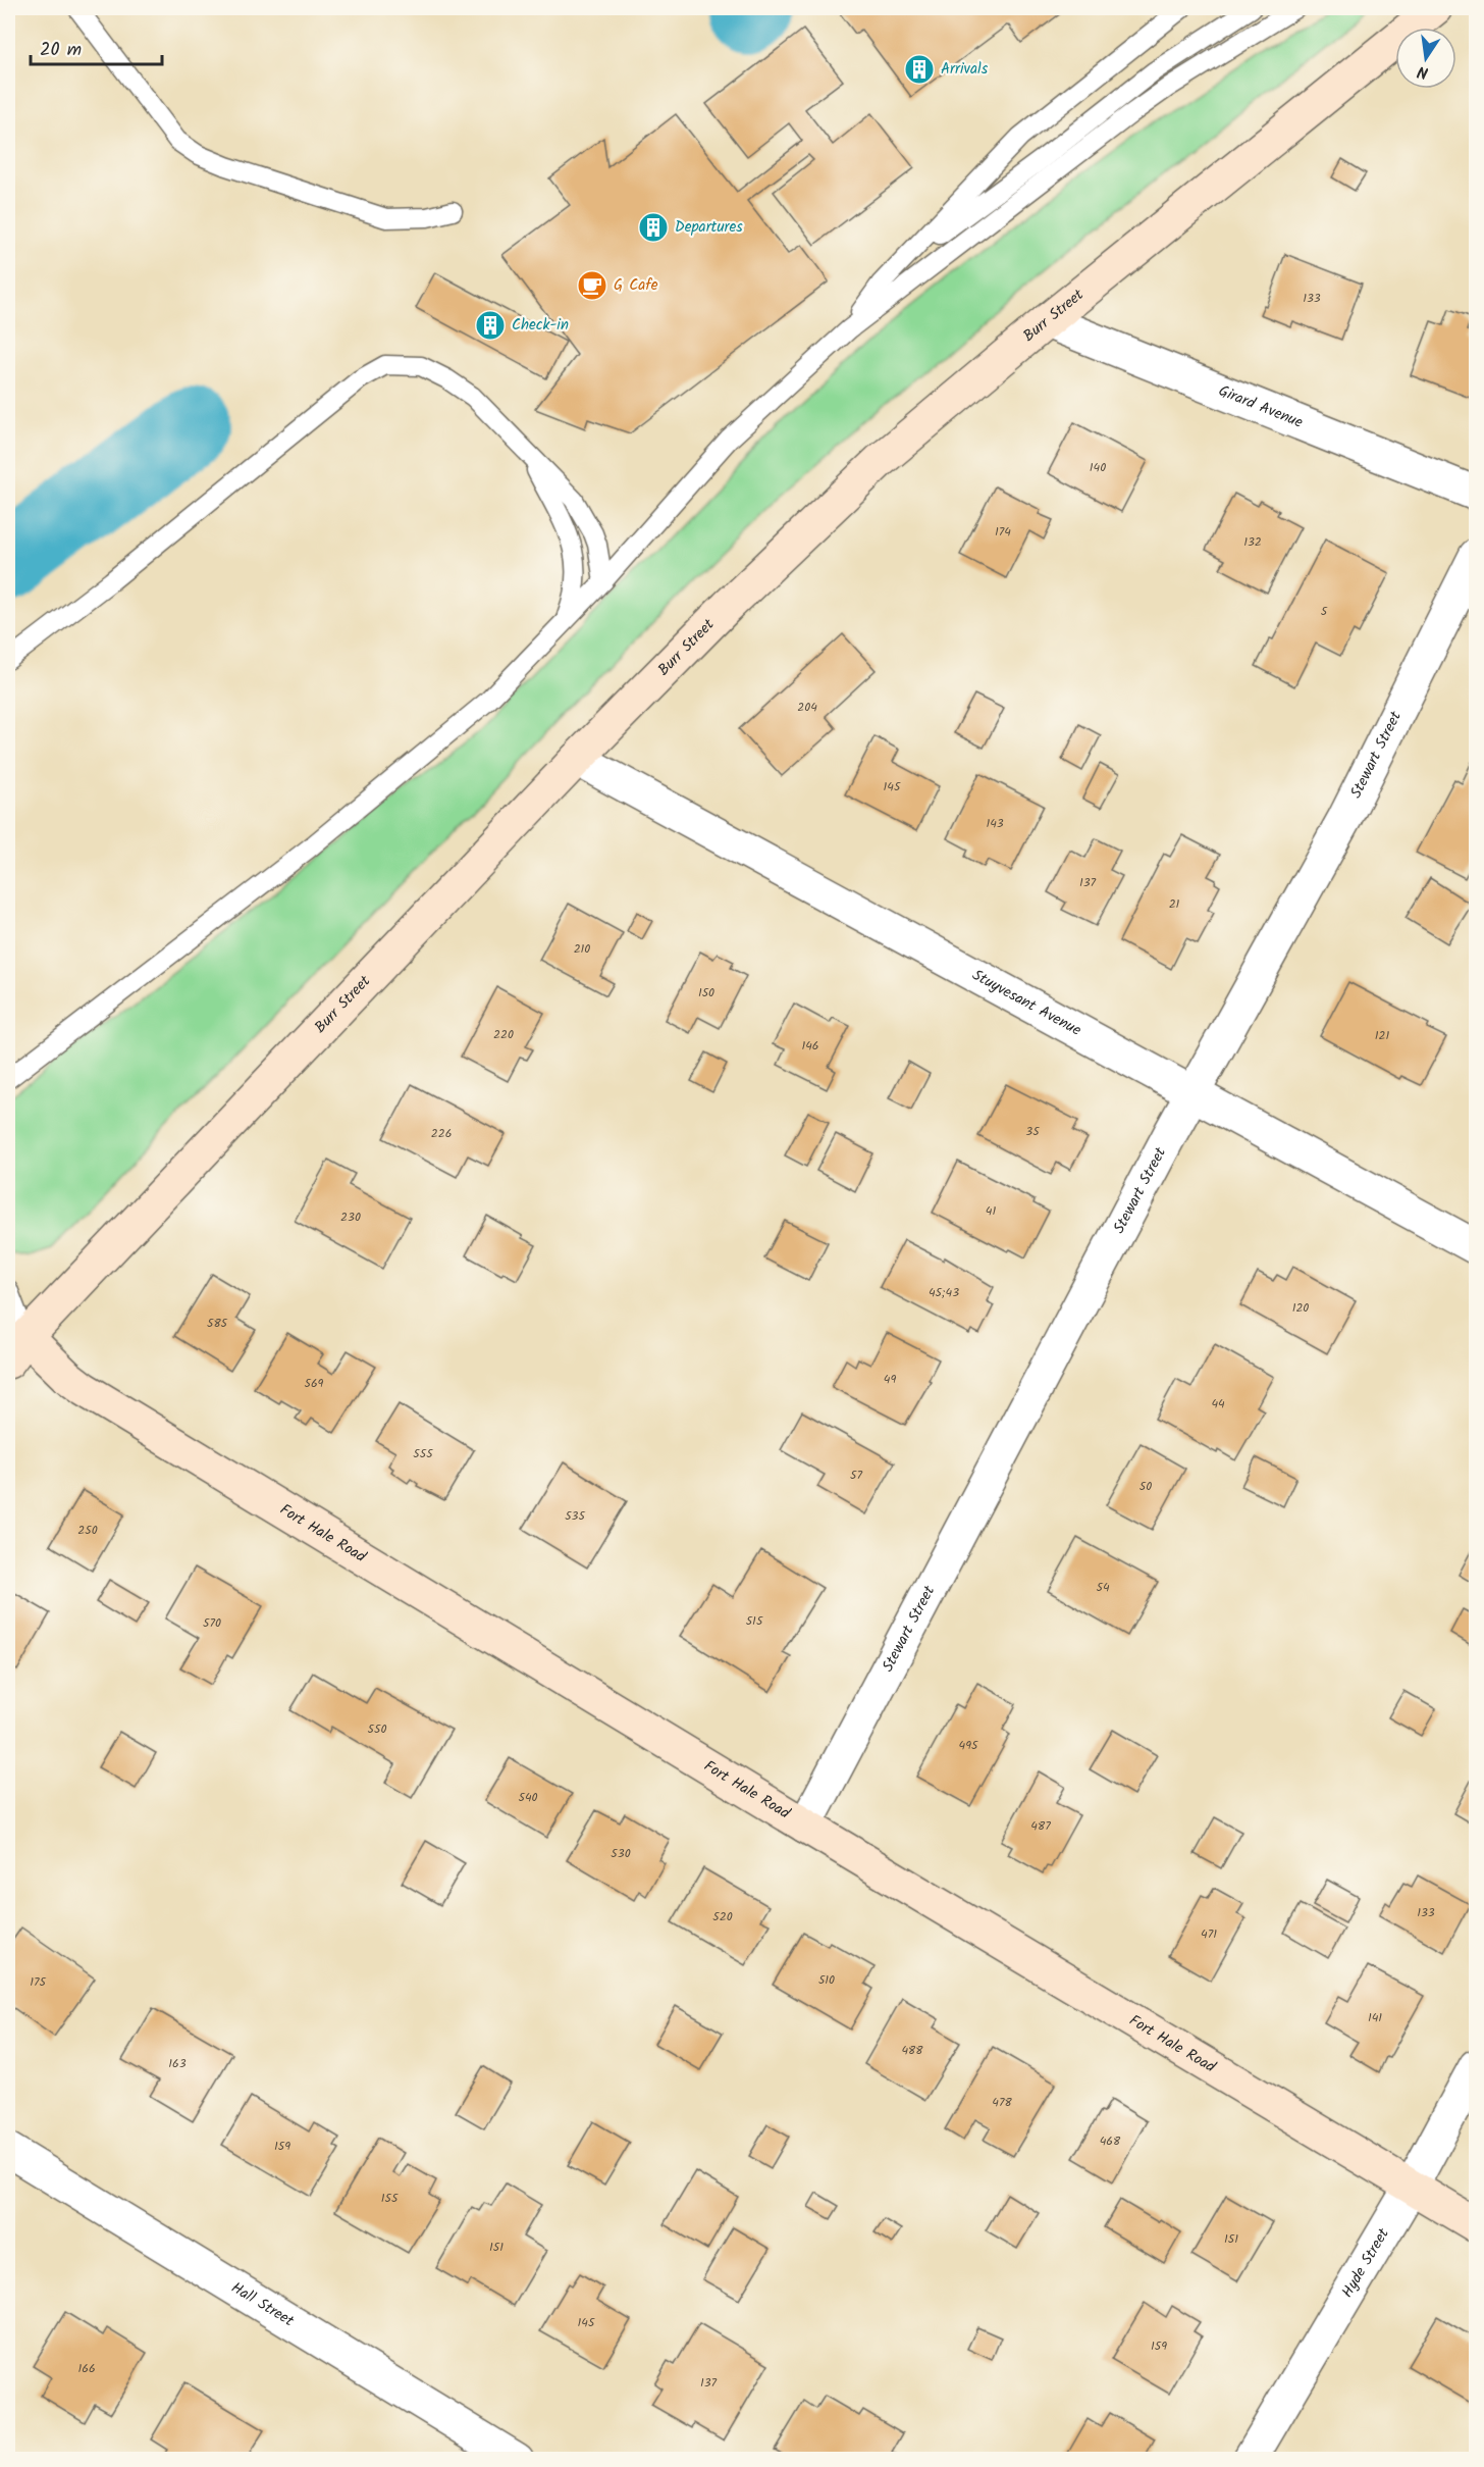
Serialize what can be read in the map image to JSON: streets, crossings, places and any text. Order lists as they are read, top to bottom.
{
  "streets": {
    "main road": ["Burr Street", "Fort Hale Road"],
    "street": [
      "Girard Avenue",
      "Stewart Street",
      "Stuyvesant Avenue",
      "Hyde Street",
      "Hall Street"
    ]
  },
  "crossings": [
    ["Burr Street", "Girard Avenue"],
    ["Burr Street", "Stuyvesant Avenue"],
    ["Burr Street", "Fort Hale Road"],
    ["Stewart Street", "Stuyvesant Avenue"],
    ["Stewart Street", "Fort Hale Road"],
    ["Fort Hale Road", "Hyde Street"]
  ],
  "places": {
    "building": ["Arrivals", "Departures", "Check-in"],
    "cafe": ["G Cafe"]
  },
  "house_numbers": [
    "133",
    "140",
    "174",
    "132",
    "5",
    "204",
    "145",
    "143",
    "137",
    "21",
    "210",
    "150",
    "220",
    "121",
    "146",
    "35",
    "226",
    "41",
    "230",
    "45;43",
    "120",
    "585",
    "49",
    "569",
    "44",
    "555",
    "57",
    "50",
    "535",
    "250",
    "54",
    "515",
    "570",
    "550",
    "495",
    "540",
    "487",
    "530",
    "133",
    "520",
    "471",
    "510",
    "175",
    "141",
    "488",
    "163",
    "478",
    "468",
    "159",
    "155",
    "151",
    "151",
    "145",
    "159",
    "166",
    "137"
  ],
  "scale_bar": "20 m",
  "north": "bottom"
}
